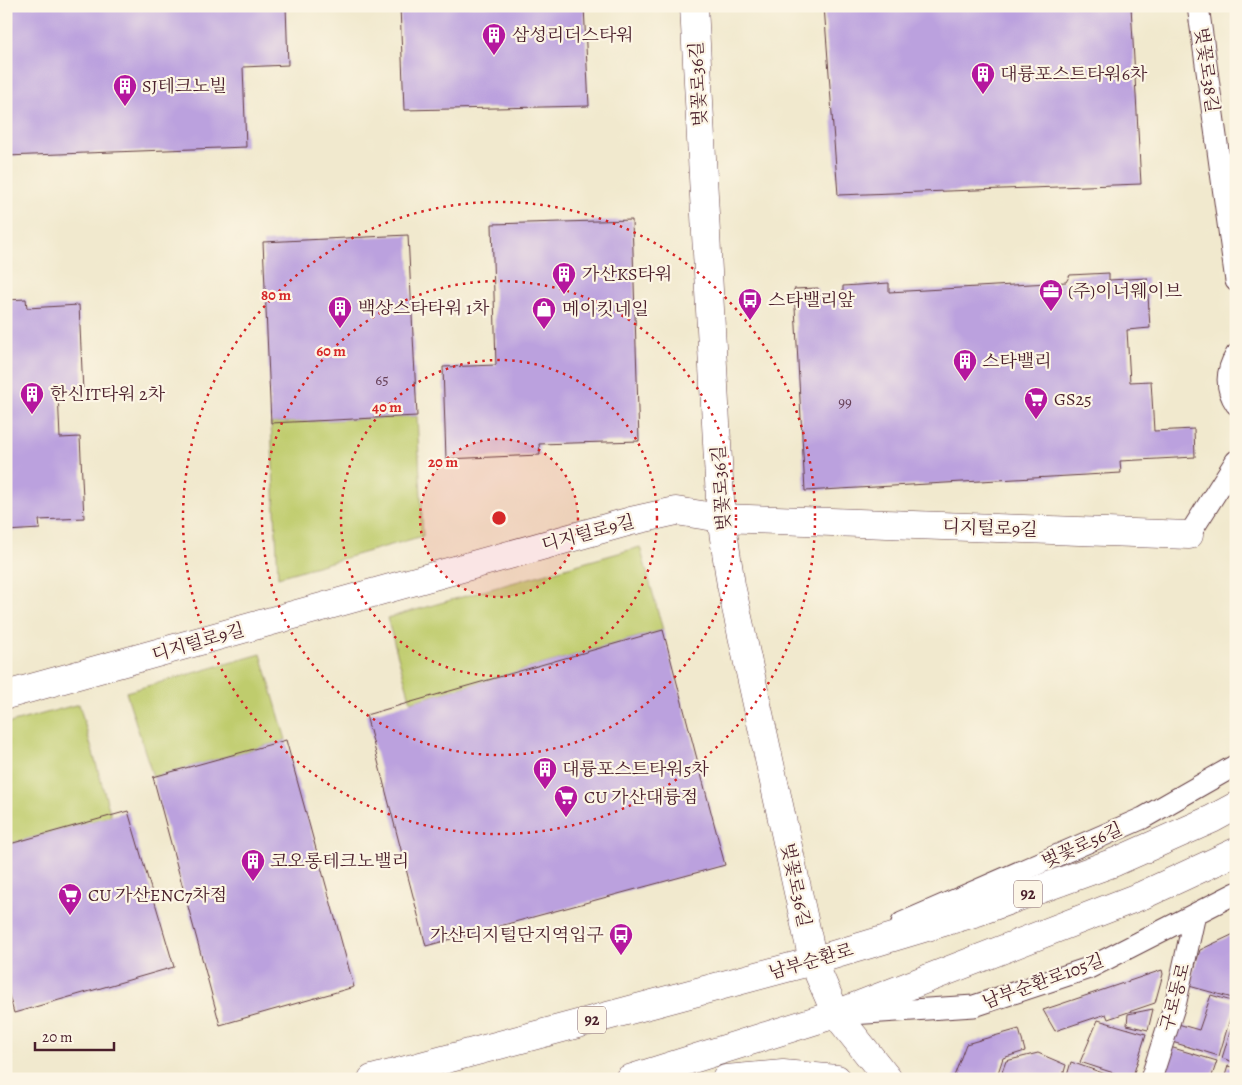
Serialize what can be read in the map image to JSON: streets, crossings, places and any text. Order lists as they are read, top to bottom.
{
  "streets": {
    "street": [
      "벚꽃로38길",
      "벚꽃로36길",
      "디지털로9길",
      "벚꽃로56길",
      "92",
      "남부순환로",
      "남부순환로105길",
      "구로동로"
    ]
  },
  "crossings": [
    ["벚꽃로36길", "디지털로9길"],
    ["벚꽃로36길", "벚꽃로56길"],
    ["벚꽃로36길", "남부순환로"],
    ["벚꽃로56길", "남부순환로"],
    ["92", "남부순환로105길"],
    ["남부순환로105길", "구로동로"]
  ],
  "places": {
    "building": [
      "삼성리더스타워",
      "대륭포스트타워6차",
      "SJ테크노빌",
      "가산KS타워",
      "백상스타타워 1차",
      "스타밸리",
      "한신IT타워 2차",
      "대륭포스트타워5차",
      "코오롱테크노밸리"
    ],
    "office": ["(주)이너웨이브"],
    "bus stop": ["스타밸리앞", "가산디지털단지역입구"],
    "shop": ["메이킷네일"],
    "supermarket": ["GS25", "CU 가산대륭점", "CU 가산ENC7차점"]
  },
  "house_numbers": ["65", "99"],
  "scale_bar": "20 m",
  "rings": [
    "80 m",
    "60 m",
    "40 m",
    "20 m"
  ]
}
